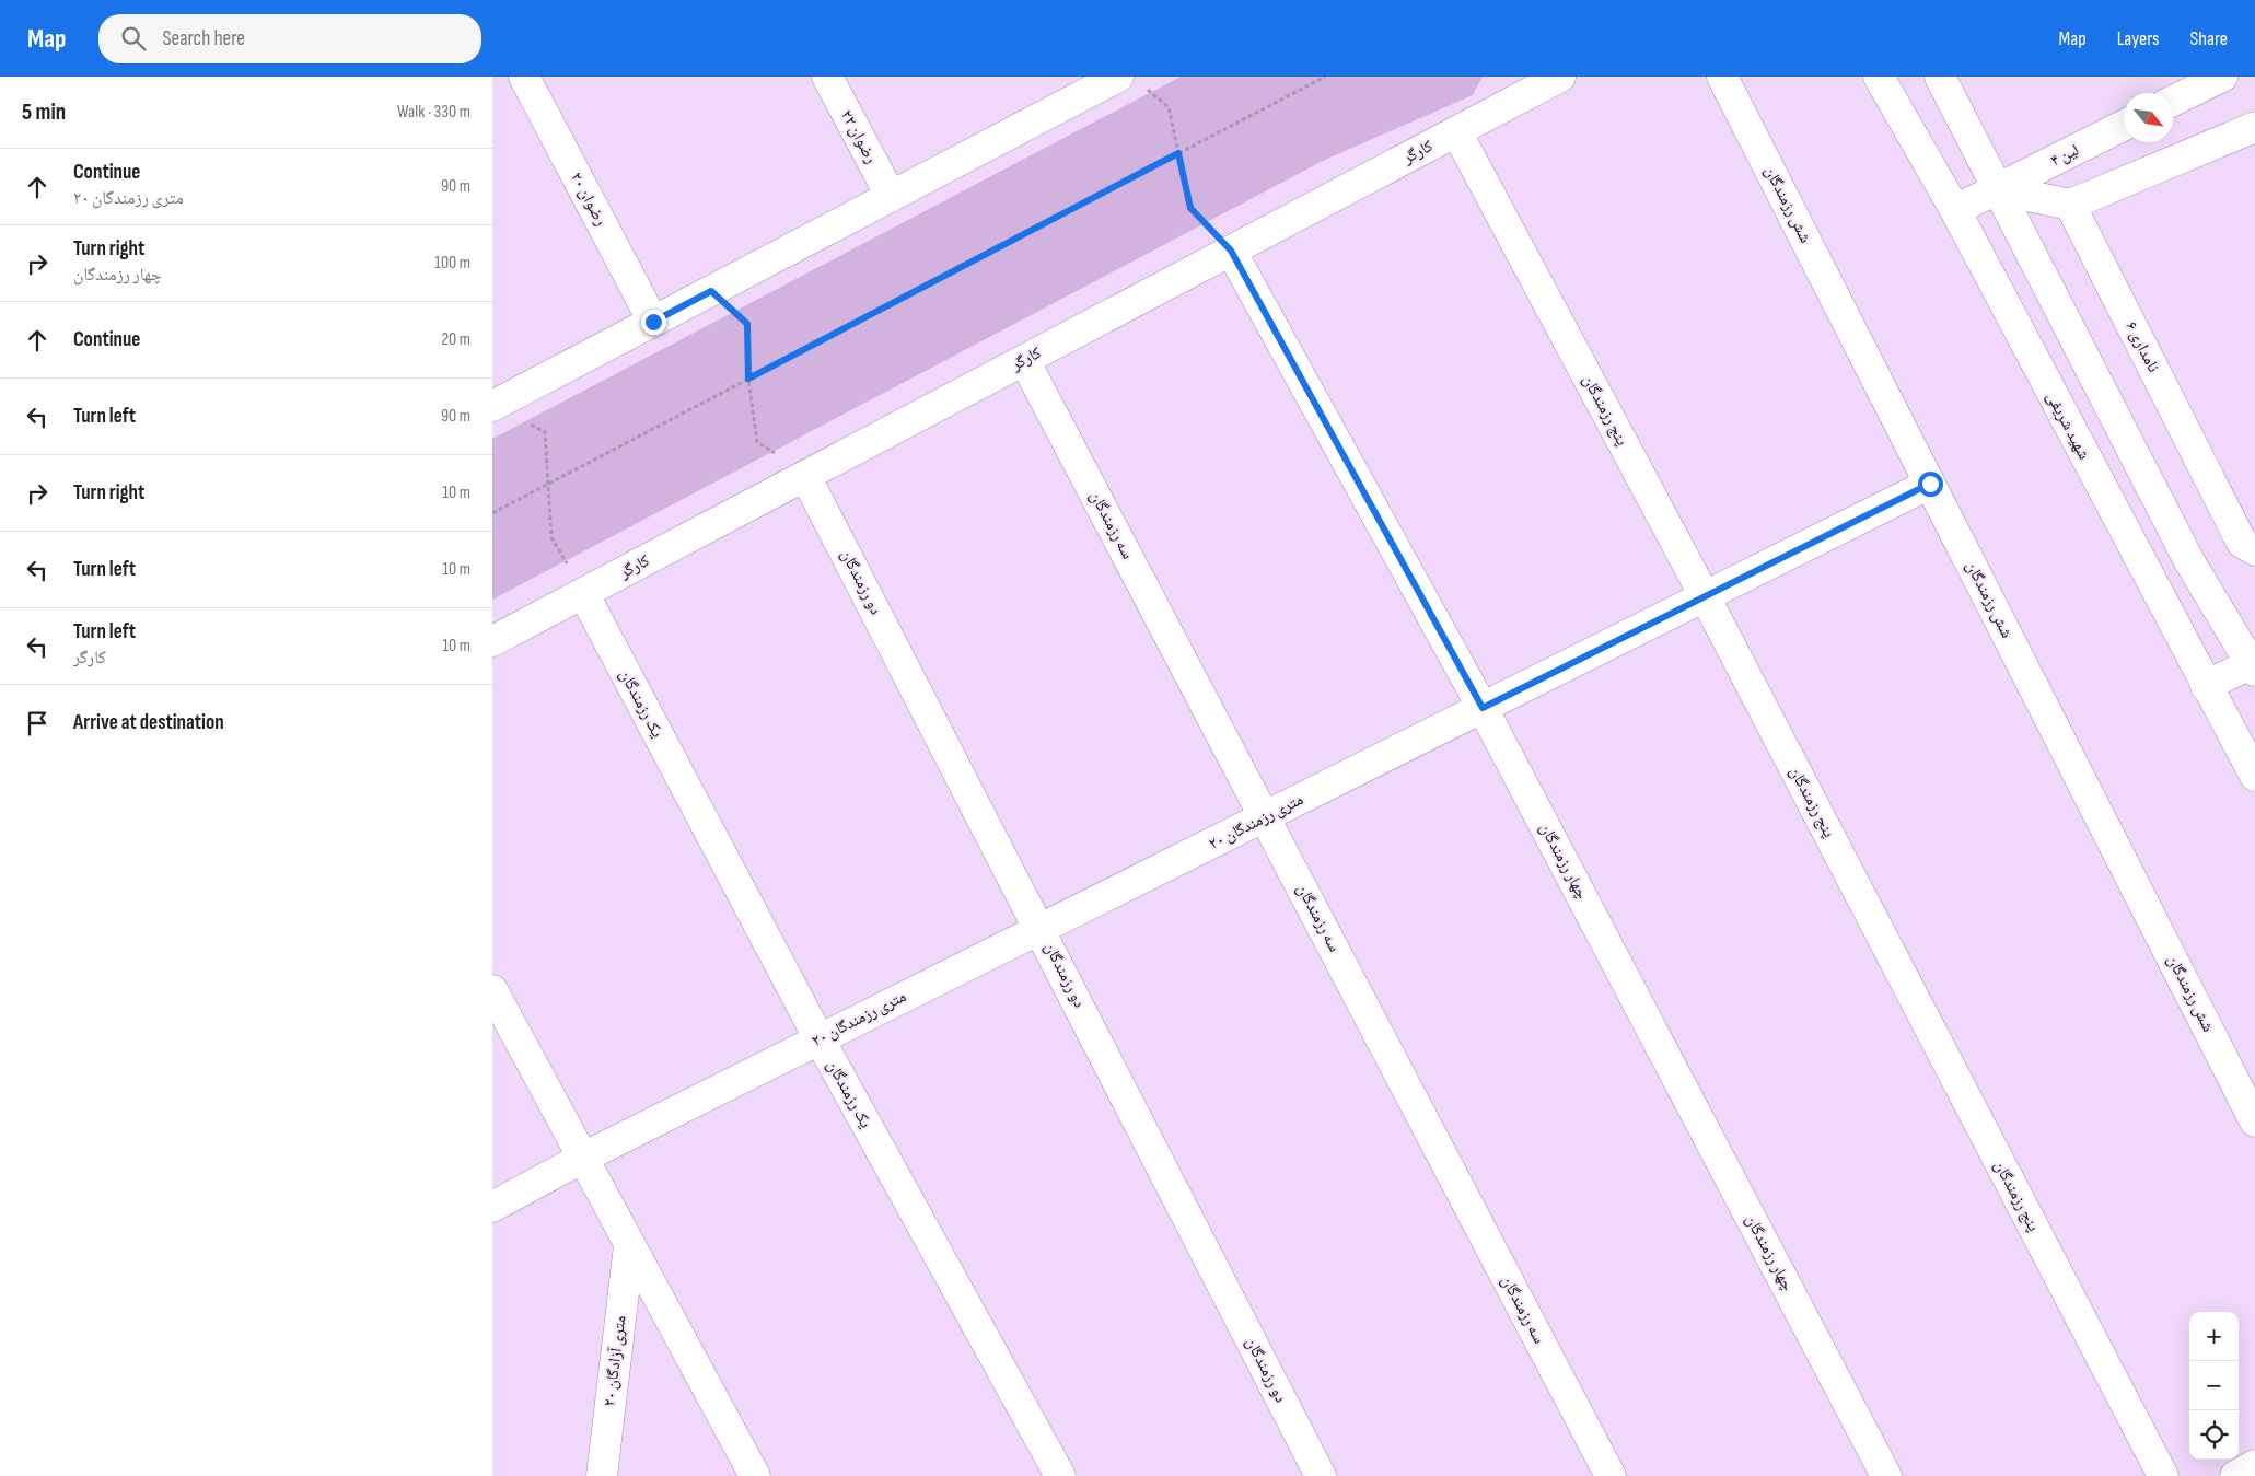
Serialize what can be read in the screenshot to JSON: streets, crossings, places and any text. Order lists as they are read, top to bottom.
{
  "streets": {
    "street": [
      "رضوان ۲۲",
      "کارگر",
      "لین ۴",
      "رضوان ۲۰",
      "شش رزمندگان",
      "نامداری ۶",
      "پنج رزمندگان",
      "شهید شریفی",
      "سه رزمندگان",
      "دو رزمندگان",
      "یک رزمندگان",
      "۲۰ متری رزمندگان",
      "چهار رزمندگان",
      "۲۰ متری آزادگان"
    ]
  },
  "crossings": [
    ["کارگر", "پنج رزمندگان"],
    ["کارگر", "سه رزمندگان"],
    ["کارگر", "دو رزمندگان"],
    ["کارگر", "یک رزمندگان"],
    ["کارگر", "چهار رزمندگان"],
    ["لین ۴", "شهید شریفی"],
    ["شش رزمندگان", "۲۰ متری رزمندگان"],
    ["پنج رزمندگان", "۲۰ متری رزمندگان"],
    ["سه رزمندگان", "۲۰ متری رزمندگان"],
    ["دو رزمندگان", "۲۰ متری رزمندگان"],
    ["یک رزمندگان", "۲۰ متری رزمندگان"],
    ["۲۰ متری رزمندگان", "چهار رزمندگان"]
  ],
  "north": "bottom right",
  "page": {
    "header": "Map",
    "search": "Search here",
    "nav": ["Map", "Layers", "Share"],
    "heading": ["5 min", "Walk · 330 m"],
    "list": [
      ["Continue", "۲۰ متری رزمندگان", "90 m"],
      ["Turn right", "چهار رزمندگان", "100 m"],
      ["Continue", "20 m"],
      ["Turn left", "90 m"],
      ["Turn right", "10 m"],
      ["Turn left", "10 m"],
      ["Turn left", "کارگر", "10 m"],
      "Arrive at destination"
    ],
    "map_buttons": ["+", "−"]
  }
}
